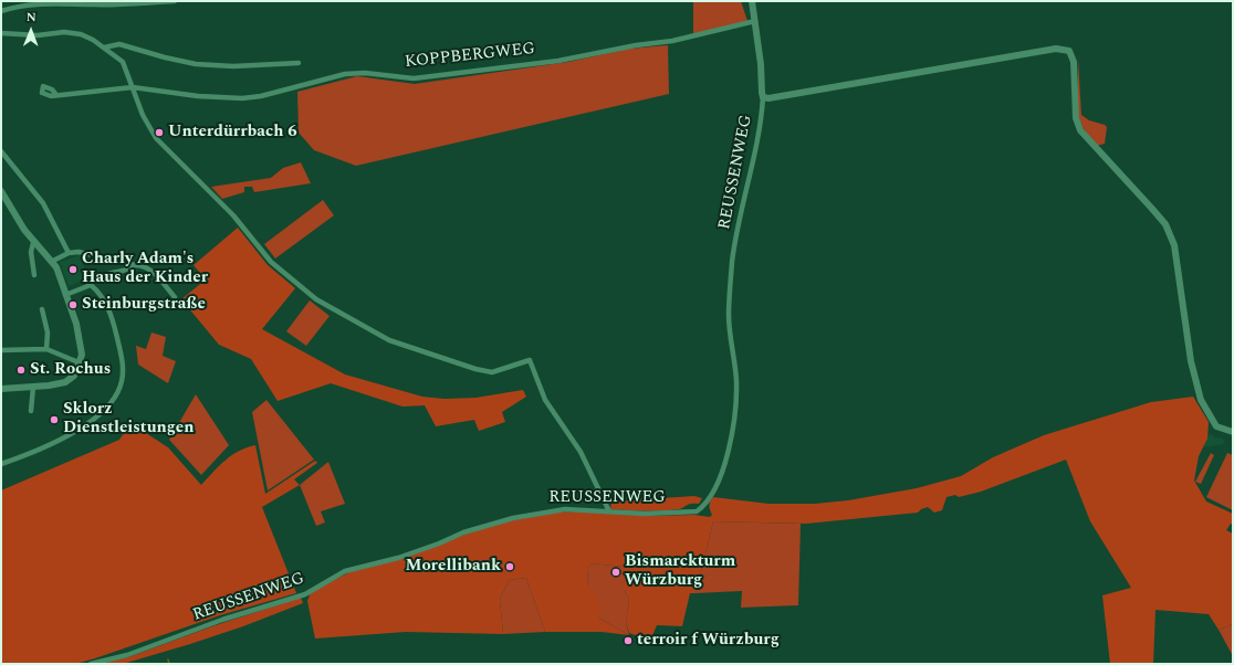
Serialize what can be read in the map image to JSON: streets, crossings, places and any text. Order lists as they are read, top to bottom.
{
  "streets": {
    "street": ["KOPPBERGWEG", "REUSSENWEG"]
  },
  "places": [
    "Unterdürrbach 6",
    "Charly Adam's Haus der Kinder",
    "Steinburgstraße",
    "St. Rochus",
    "Sklorz Dienstleistungen",
    "Morellibank",
    "Bismarckturm Würzburg",
    "terroir f Würzburg"
  ],
  "north": "top"
}
